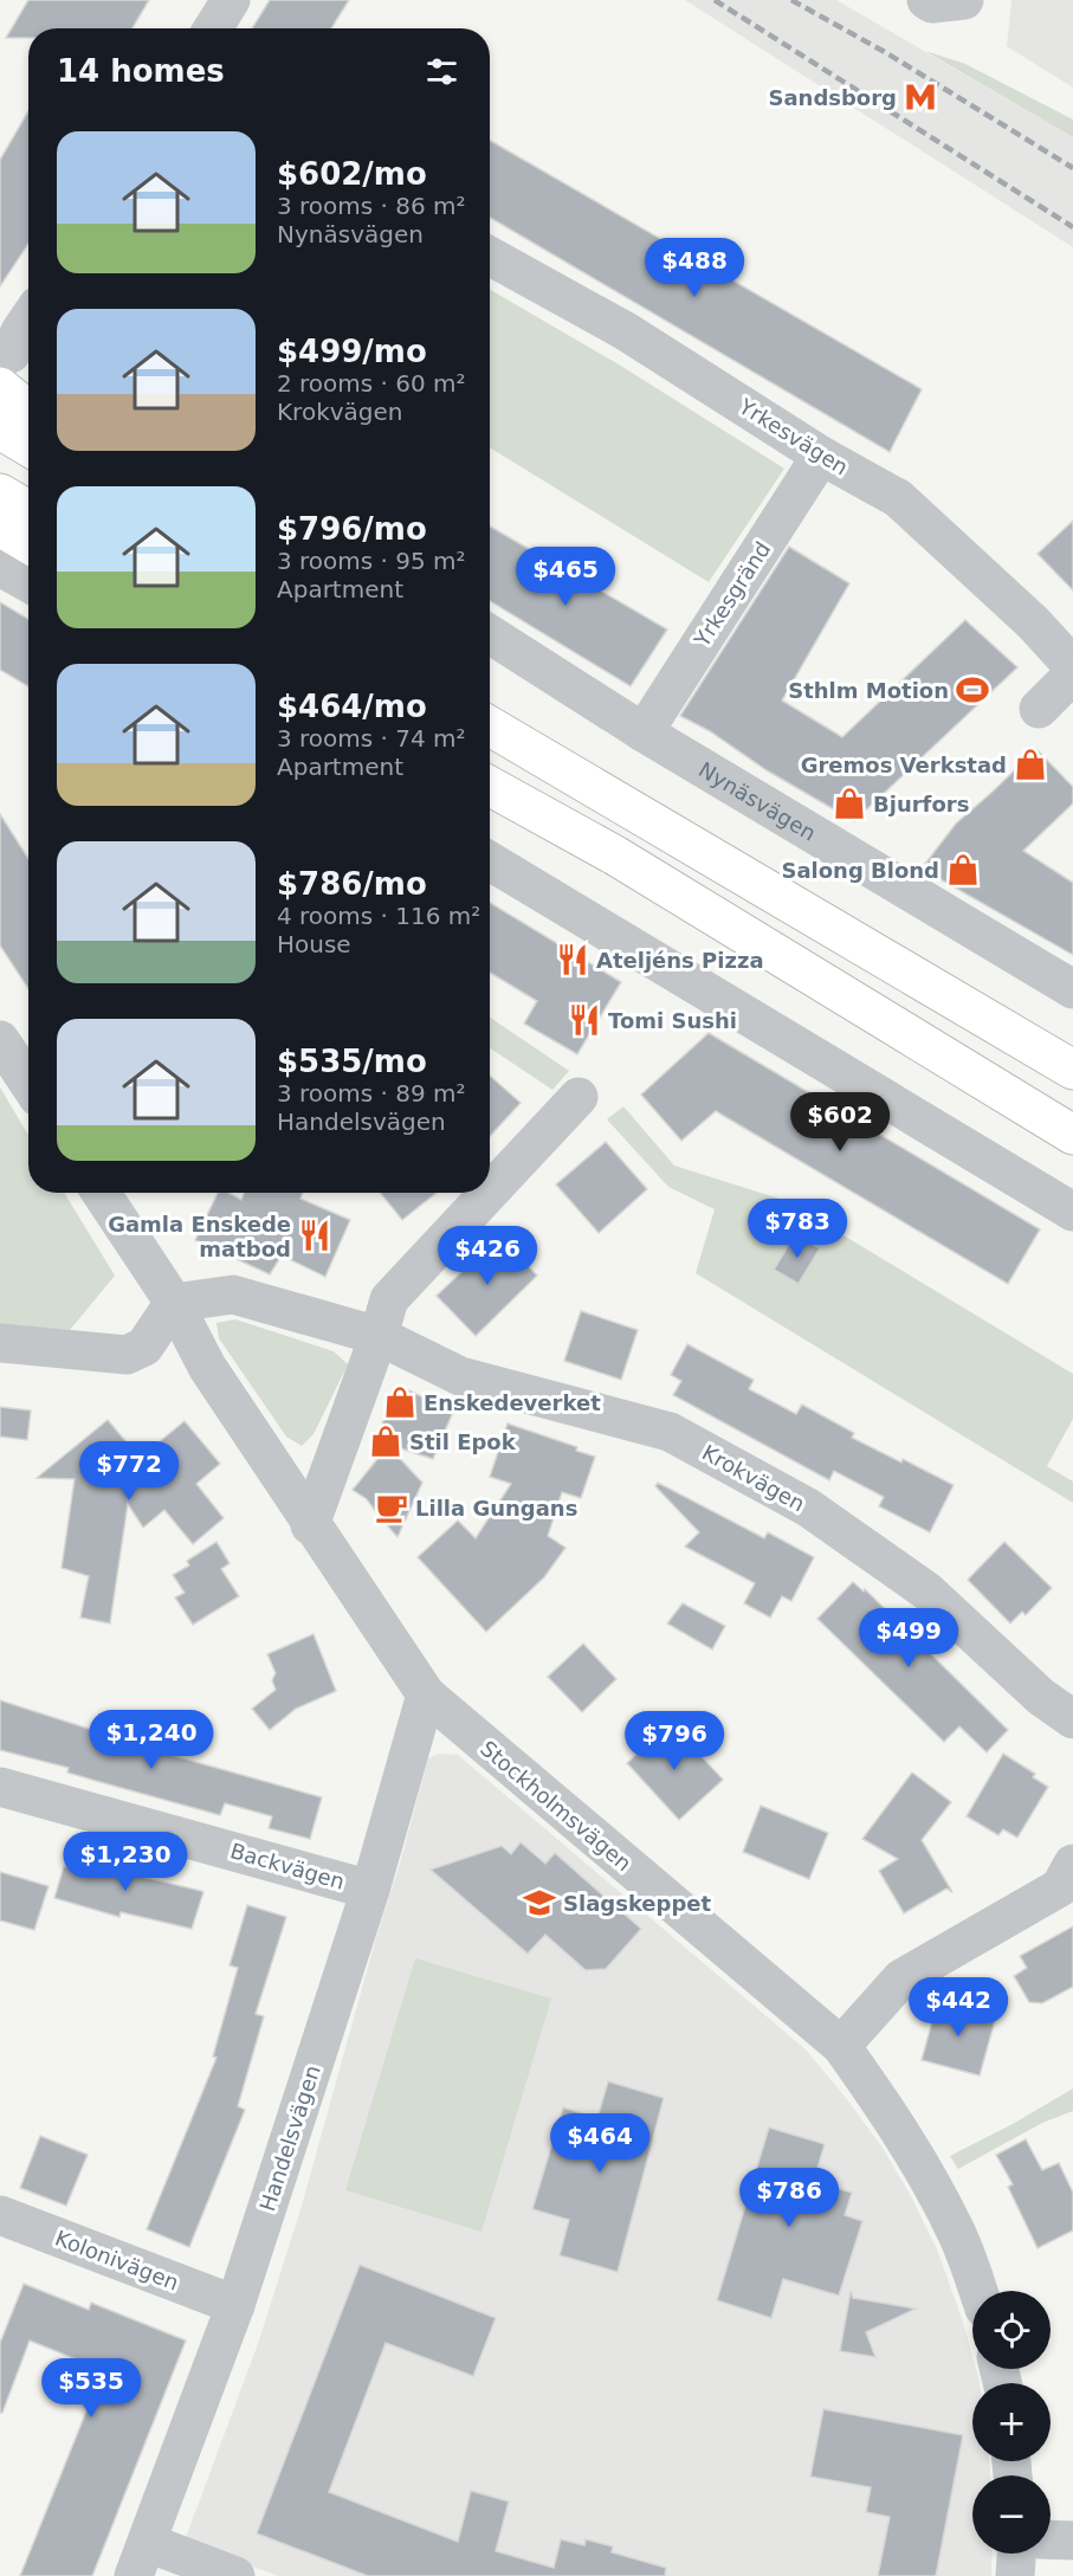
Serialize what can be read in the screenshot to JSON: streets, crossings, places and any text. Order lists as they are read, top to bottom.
{
  "streets": {
    "street": [
      "Yrkesvägen",
      "Yrkesgränd",
      "Nynäsvägen",
      "Krokvägen",
      "Stockholmsvägen",
      "Backvägen",
      "Handelsvägen",
      "Kolonivägen"
    ]
  },
  "crossings": [
    ["Yrkesvägen", "Yrkesgränd"],
    ["Yrkesgränd", "Nynäsvägen"],
    ["Stockholmsvägen", "Handelsvägen"],
    ["Backvägen", "Handelsvägen"],
    ["Handelsvägen", "Kolonivägen"]
  ],
  "places": {
    "metro station": ["Sandsborg"],
    "sports": ["Sthlm Motion"],
    "shop": [
      "Gremos Verkstad",
      "Bjurfors",
      "Salong Blond",
      "Enskedeverket",
      "Stil Epok"
    ],
    "restaurant": ["Ateljéns Pizza", "Tomi Sushi", "Gamla Enskede matbod"],
    "cafe": ["Lilla Gungans"],
    "school or university": ["Slagskeppet"]
  },
  "page": {
    "heading": "14 homes",
    "list": [
      {
        "name": "$602/mo",
        "note": "3 rooms · 86 m² · Nynäsvägen"
      },
      {
        "name": "$499/mo",
        "note": "2 rooms · 60 m² · Krokvägen"
      },
      {
        "name": "$796/mo",
        "note": "3 rooms · 95 m² · Apartment"
      },
      {
        "name": "$464/mo",
        "note": "3 rooms · 74 m² · Apartment"
      },
      {
        "name": "$786/mo",
        "note": "4 rooms · 116 m² · House"
      },
      {
        "name": "$535/mo",
        "note": "3 rooms · 89 m² · Handelsvägen"
      }
    ],
    "price": [
      "$488",
      "$465",
      "$602",
      "$783",
      "$426",
      "$772",
      "$499",
      "$1,240",
      "$796",
      "$1,230",
      "$442",
      "$464",
      "$786",
      "$535"
    ],
    "map_buttons": ["+", "−"]
  }
}
